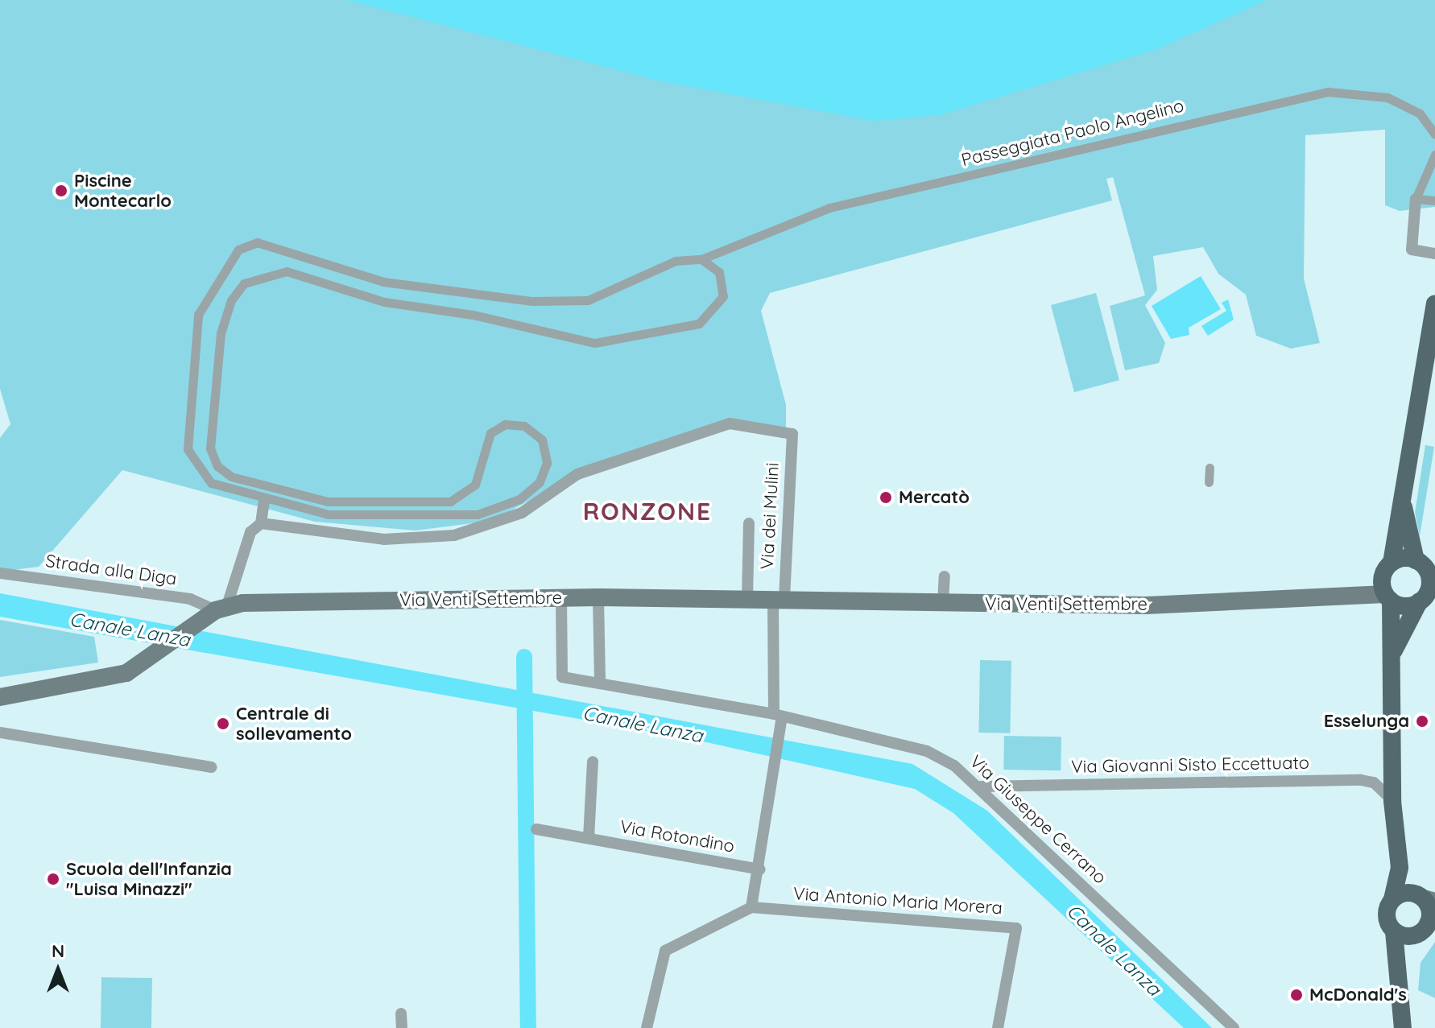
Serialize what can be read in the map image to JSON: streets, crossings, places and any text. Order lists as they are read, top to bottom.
{
  "streets": {
    "main road": ["Via Venti Settembre"],
    "street": [
      "Passeggiata Paolo Angelino",
      "Via dei Mulini",
      "Strada alla Diga",
      "Via Giovanni Sisto Eccettuato",
      "Via Giuseppe Cerrano",
      "Via Rotondino",
      "Via Antonio Maria Morera"
    ]
  },
  "crossings": [
    ["Via dei Mulini", "Via Venti Settembre"],
    ["Strada alla Diga", "Via Venti Settembre"],
    ["Via Venti Settembre", "Via Giuseppe Cerrano"],
    ["Via Giovanni Sisto Eccettuato", "Via Giuseppe Cerrano"]
  ],
  "districts": ["RONZONE"],
  "water": ["Canale Lanza"],
  "places": [
    "Piscine Montecarlo",
    "Mercatò",
    "Esselunga",
    "Centrale di sollevamento",
    "Scuola dell'Infanzia \"Luisa Minazzi\"",
    "McDonald's"
  ],
  "north": "top"
}
